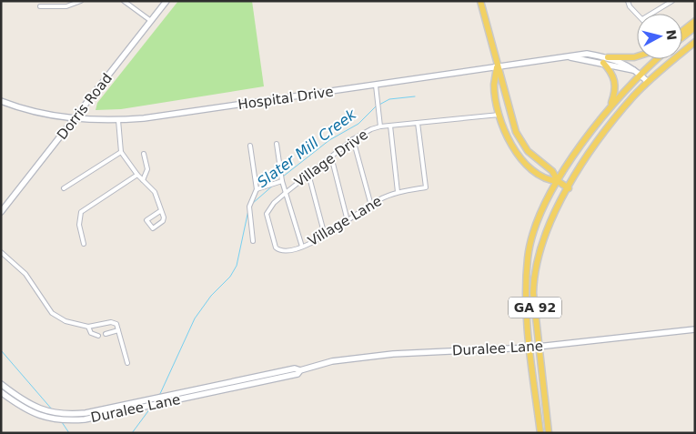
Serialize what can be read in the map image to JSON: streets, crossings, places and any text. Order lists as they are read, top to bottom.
{
  "streets": {
    "main road": ["GA 92"],
    "street": [
      "Hospital Drive",
      "Dorris Road",
      "Village Drive",
      "Village Lane",
      "Duralee Lane"
    ]
  },
  "crossings": [
    ["Hospital Drive", "Dorris Road"],
    ["Hospital Drive", "GA 92"],
    ["Village Drive", "Village Lane"],
    ["GA 92", "Duralee Lane"]
  ],
  "water": ["Slater Mill Creek"],
  "north": "right"
}
